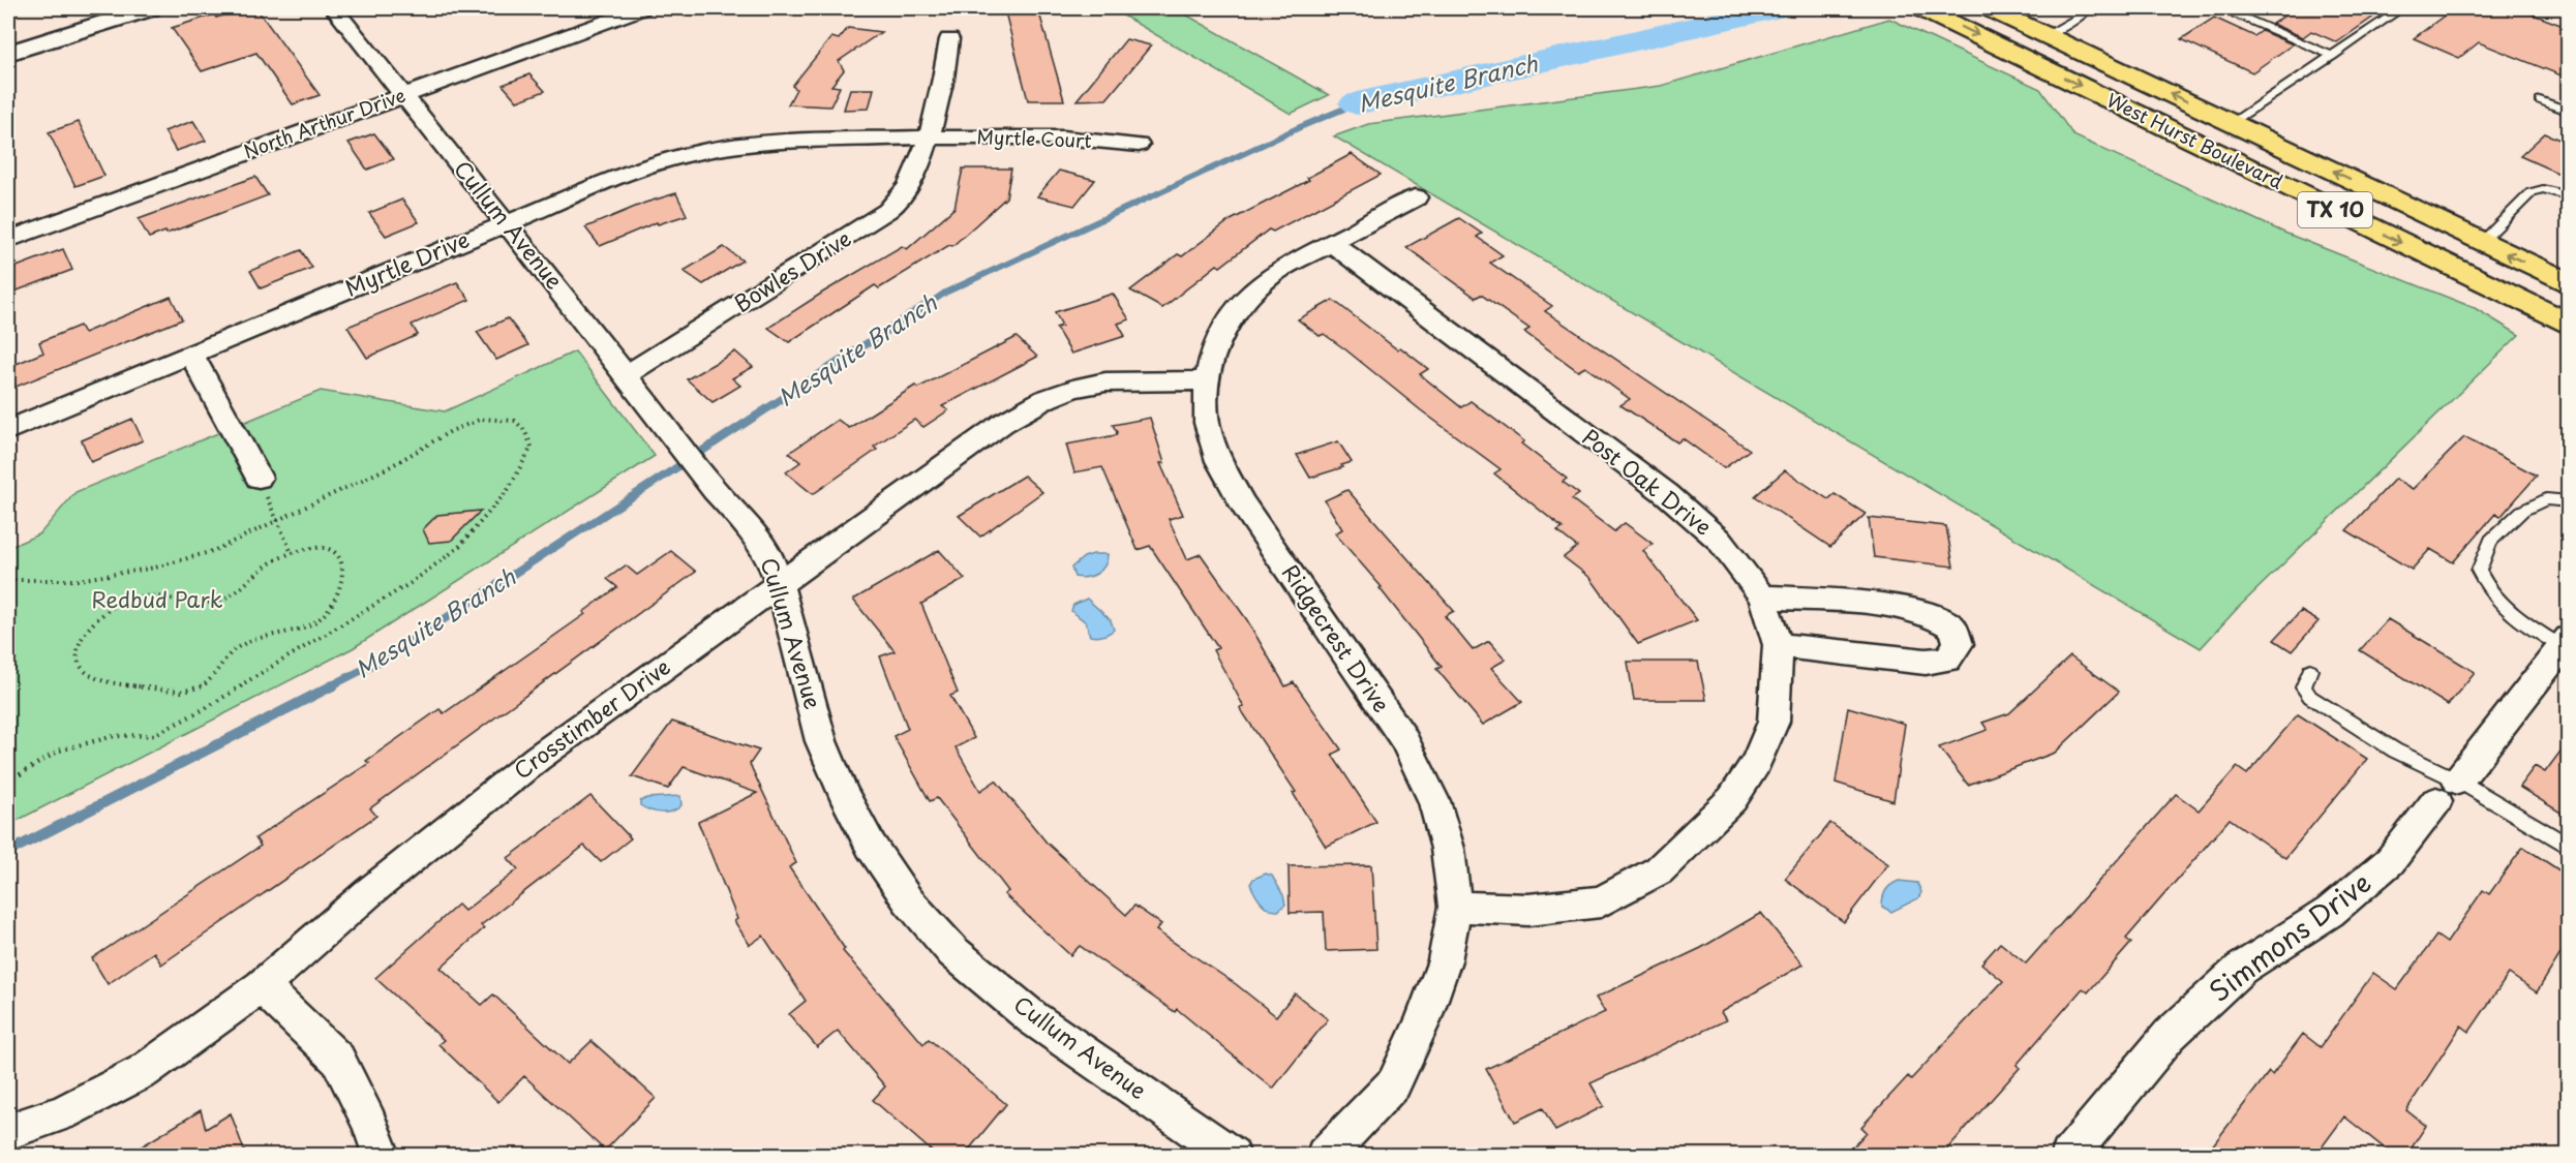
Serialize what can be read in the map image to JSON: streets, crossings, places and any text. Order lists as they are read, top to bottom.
{
  "streets": {
    "main road": ["West Hurst Boulevard", "TX 10"],
    "street": [
      "North Arthur Drive",
      "Myrtle Court",
      "Cullum Avenue",
      "Myrtle Drive",
      "Bowles Drive",
      "Post Oak Drive",
      "Ridgecrest Drive",
      "Crosstimber Drive",
      "Simmons Drive"
    ]
  },
  "crossings": [
    ["North Arthur Drive", "Cullum Avenue"],
    ["Myrtle Court", "Myrtle Drive"],
    ["Myrtle Court", "Bowles Drive"],
    ["Cullum Avenue", "Myrtle Drive"],
    ["Cullum Avenue", "Bowles Drive"],
    ["Cullum Avenue", "Crosstimber Drive"],
    ["Myrtle Drive", "Bowles Drive"],
    ["Post Oak Drive", "Ridgecrest Drive"],
    ["Ridgecrest Drive", "Crosstimber Drive"]
  ],
  "water": ["Mesquite Branch"],
  "parks": ["Redbud Park"]
}
